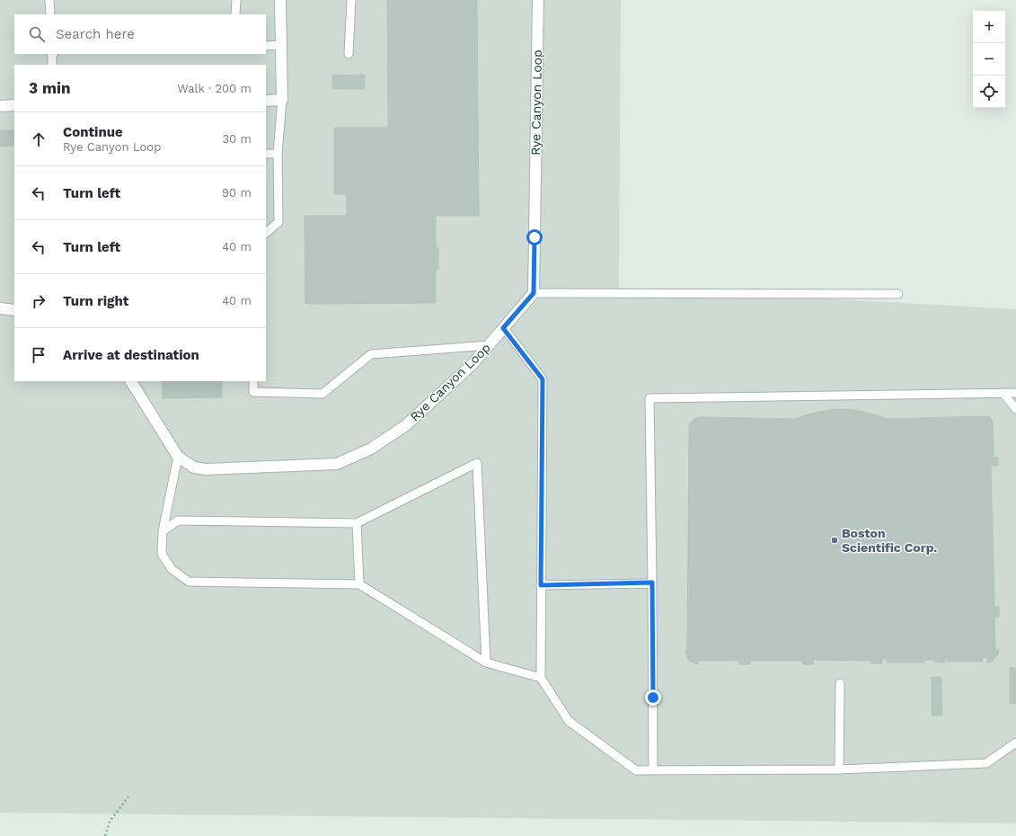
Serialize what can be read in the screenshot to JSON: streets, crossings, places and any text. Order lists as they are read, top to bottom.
{
  "streets": {
    "street": ["Rye Canyon Loop"]
  },
  "places": ["Boston Scientific Corp."],
  "page": {
    "map_buttons": ["+", "−"],
    "search": "Search here",
    "heading": ["3 min", "Walk · 200 m"],
    "list": [
      ["Continue", "Rye Canyon Loop", "30 m"],
      ["Turn left", "90 m"],
      ["Turn left", "40 m"],
      ["Turn right", "40 m"],
      "Arrive at destination"
    ]
  }
}
